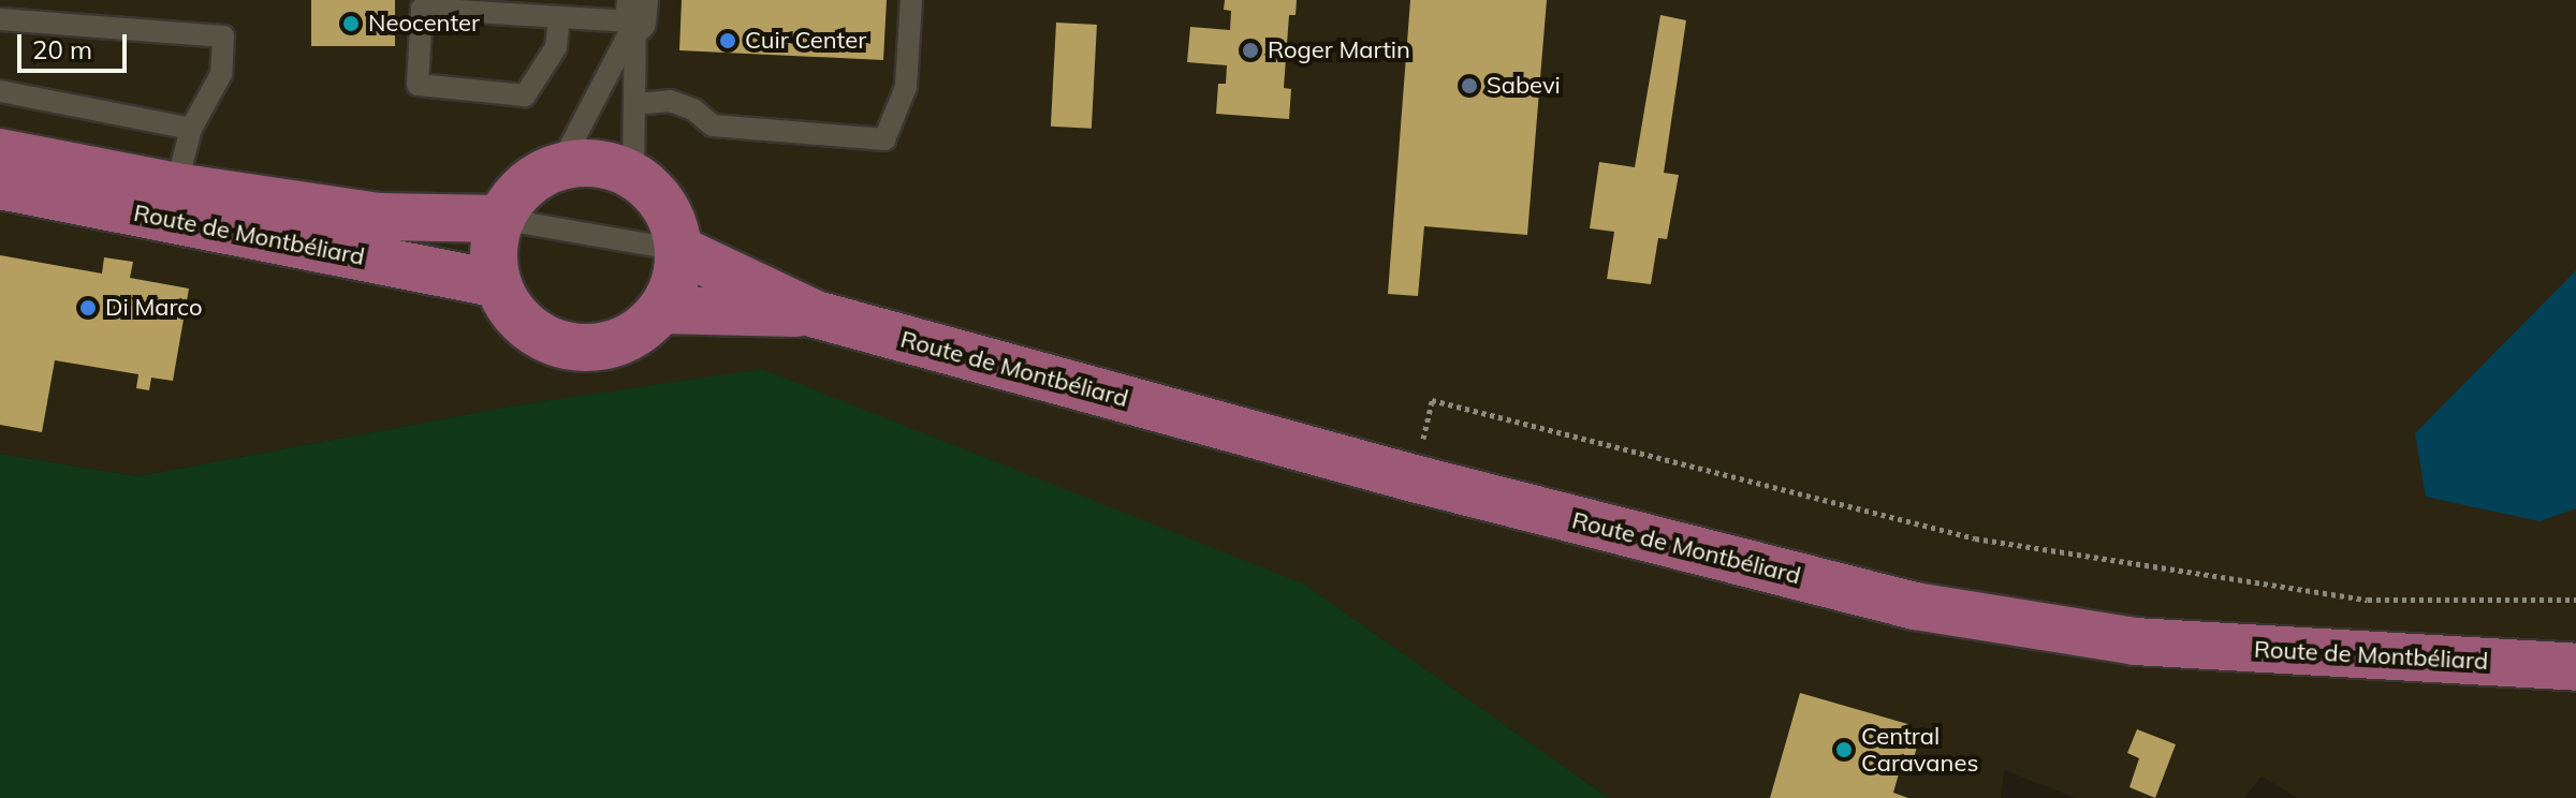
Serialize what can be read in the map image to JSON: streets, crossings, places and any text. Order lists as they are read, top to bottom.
{
  "streets": {
    "main road": ["Route de Montbéliard"]
  },
  "places": [
    "Neocenter",
    "Cuir Center",
    "Roger Martin",
    "Sabevi",
    "Di Marco",
    "Central Caravanes"
  ],
  "scale_bar": "20 m"
}
